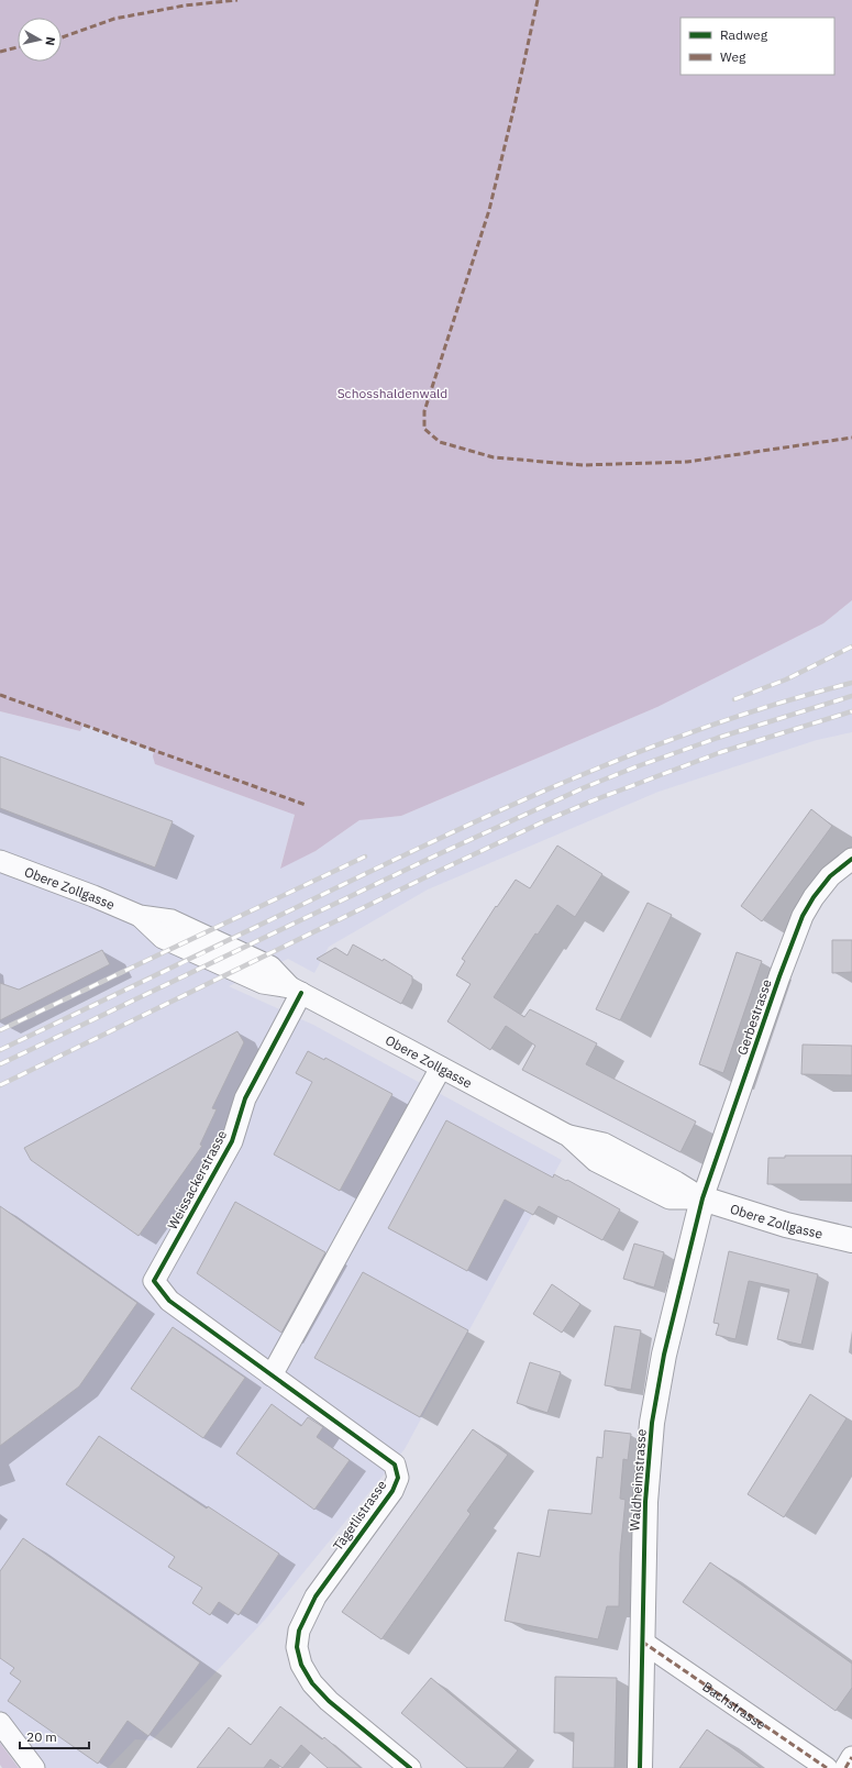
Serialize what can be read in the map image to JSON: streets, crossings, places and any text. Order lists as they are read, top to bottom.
{
  "streets": {
    "street": [
      "Obere Zollgasse",
      "Gerbestrasse",
      "Weissackerstrasse",
      "Waldheimstrasse",
      "Tägetlistrasse",
      "Bachstrasse"
    ]
  },
  "crossings": [
    ["Obere Zollgasse", "Gerbestrasse"],
    ["Obere Zollgasse", "Weissackerstrasse"],
    ["Obere Zollgasse", "Waldheimstrasse"],
    ["Gerbestrasse", "Waldheimstrasse"],
    ["Weissackerstrasse", "Tägetlistrasse"],
    ["Waldheimstrasse", "Bachstrasse"]
  ],
  "parks": ["Schosshaldenwald"],
  "legend": ["Radweg", "Weg"],
  "scale_bar": "20 m",
  "north": "right"
}
